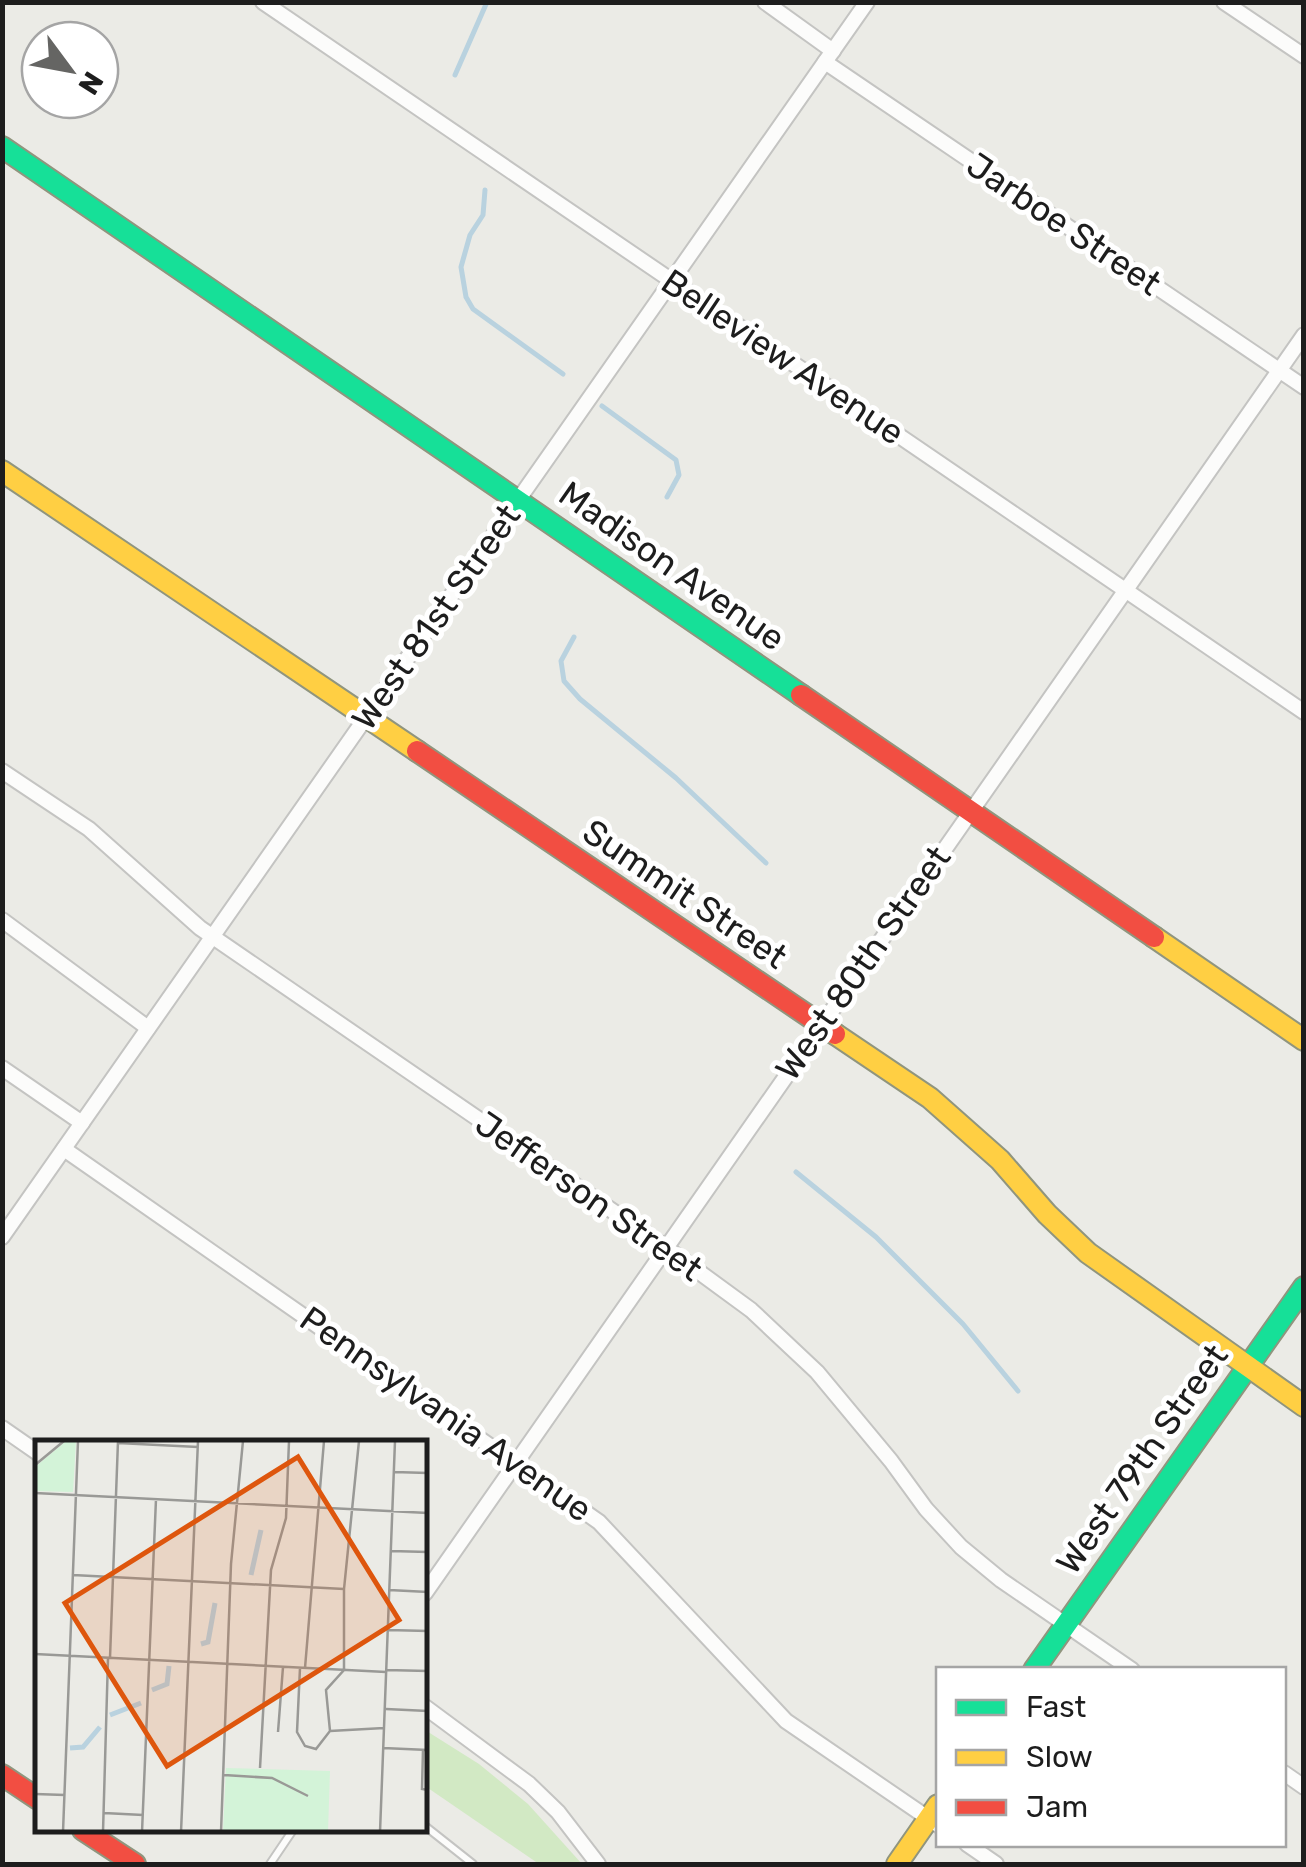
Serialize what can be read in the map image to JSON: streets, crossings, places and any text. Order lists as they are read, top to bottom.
{
  "streets": {
    "street": [
      "Jarboe Street",
      "Belleview Avenue",
      "Madison Avenue",
      "West 81st Street",
      "Summit Street",
      "West 80th Street",
      "Jefferson Street",
      "Pennsylvania Avenue",
      "West 79th Street"
    ]
  },
  "crossings": [
    ["Jarboe Street", "West 81st Street"],
    ["Jarboe Street", "West 80th Street"],
    ["Belleview Avenue", "West 81st Street"],
    ["Belleview Avenue", "West 80th Street"],
    ["Madison Avenue", "West 81st Street"],
    ["Madison Avenue", "West 80th Street"],
    ["West 81st Street", "Summit Street"],
    ["West 81st Street", "Jefferson Street"],
    ["West 81st Street", "Pennsylvania Avenue"],
    ["Summit Street", "West 80th Street"],
    ["Summit Street", "West 79th Street"],
    ["West 80th Street", "Jefferson Street"],
    ["West 80th Street", "Pennsylvania Avenue"],
    ["Jefferson Street", "West 79th Street"]
  ],
  "legend": ["Fast", "Slow", "Jam"],
  "north": "bottom right"
}
